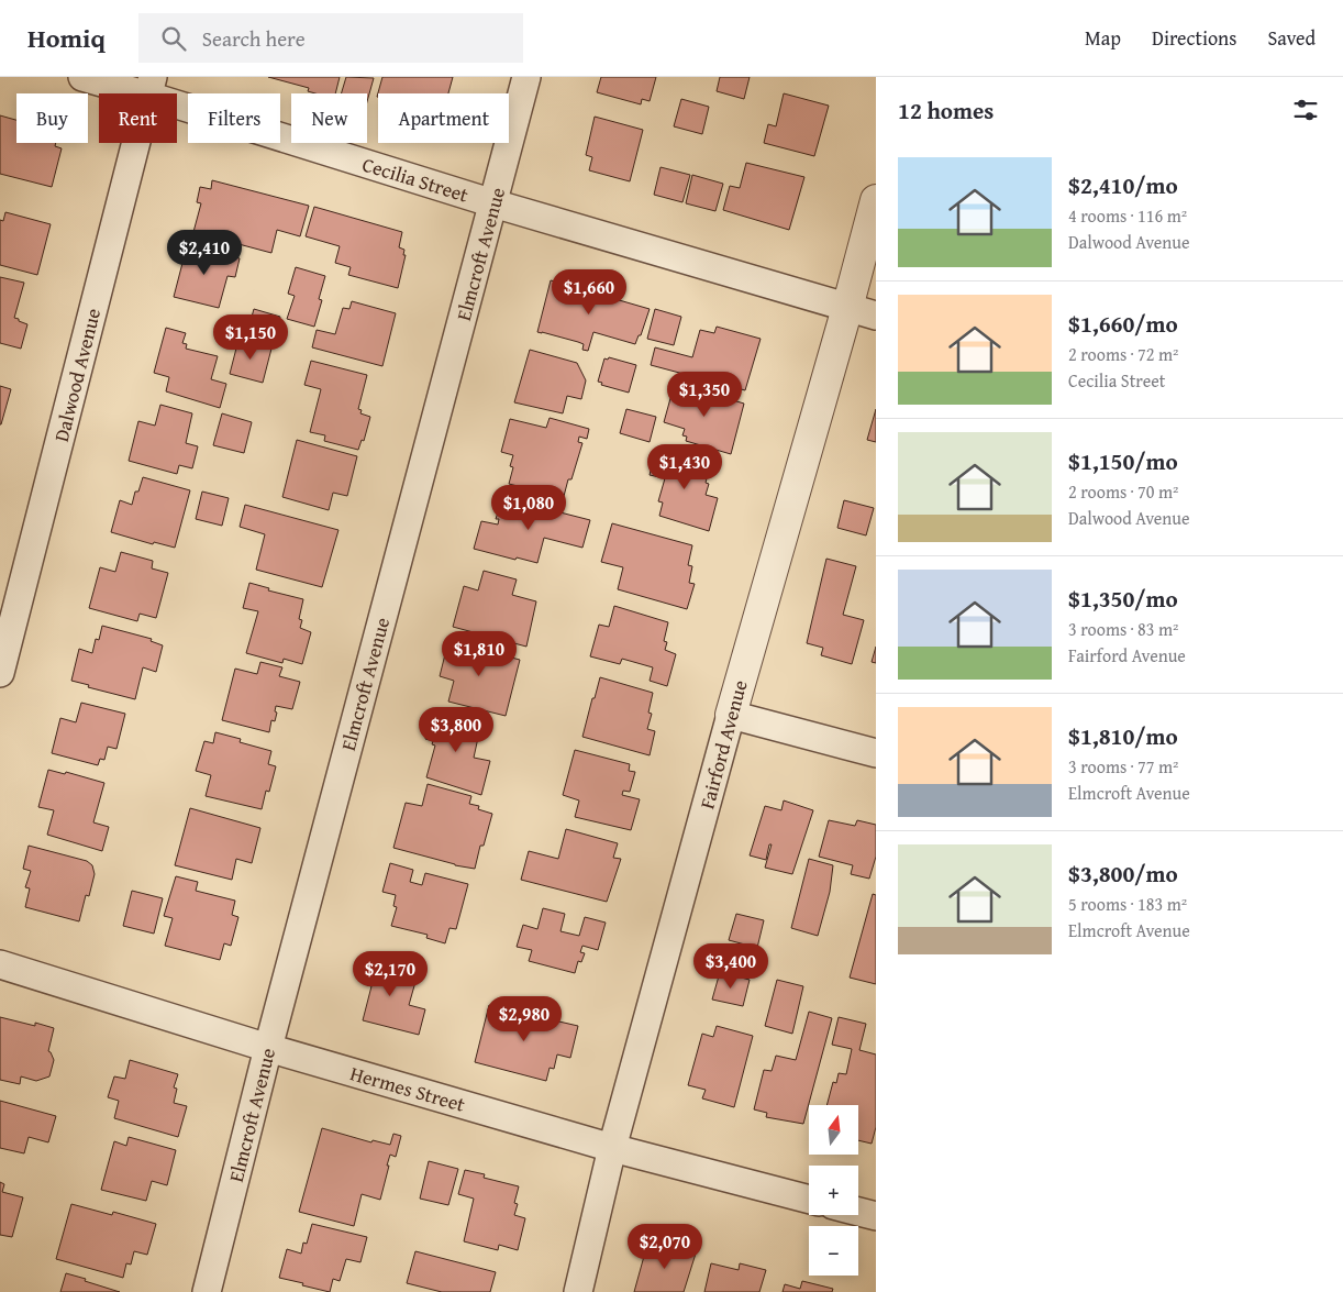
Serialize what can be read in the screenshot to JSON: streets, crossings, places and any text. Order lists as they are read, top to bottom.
{
  "streets": {
    "street": [
      "Cecilia Street",
      "Elmcroft Avenue",
      "Dalwood Avenue",
      "Fairford Avenue",
      "Hermes Street"
    ]
  },
  "crossings": [
    ["Cecilia Street", "Elmcroft Avenue"],
    ["Cecilia Street", "Dalwood Avenue"],
    ["Cecilia Street", "Fairford Avenue"],
    ["Elmcroft Avenue", "Hermes Street"],
    ["Fairford Avenue", "Hermes Street"]
  ],
  "north": "top",
  "page": {
    "header": "Homiq",
    "search": "Search here",
    "nav": ["Map", "Directions", "Saved"],
    "heading": "12 homes",
    "chip": [
      "Buy",
      "Rent",
      "Filters",
      "New",
      "Apartment"
    ],
    "list": [
      {
        "name": "$2,410/mo",
        "note": "4 rooms · 116 m² · Dalwood Avenue"
      },
      {
        "name": "$1,660/mo",
        "note": "2 rooms · 72 m² · Cecilia Street"
      },
      {
        "name": "$1,150/mo",
        "note": "2 rooms · 70 m² · Dalwood Avenue"
      },
      {
        "name": "$1,350/mo",
        "note": "3 rooms · 83 m² · Fairford Avenue"
      },
      {
        "name": "$1,810/mo",
        "note": "3 rooms · 77 m² · Elmcroft Avenue"
      },
      {
        "name": "$3,800/mo",
        "note": "5 rooms · 183 m² · Elmcroft Avenue"
      }
    ],
    "price": [
      "$2,410",
      "$1,660",
      "$1,150",
      "$1,350",
      "$1,430",
      "$1,080",
      "$1,810",
      "$3,800",
      "$3,400",
      "$2,170",
      "$2,980",
      "$2,070"
    ],
    "map_buttons": ["+", "−"]
  }
}
